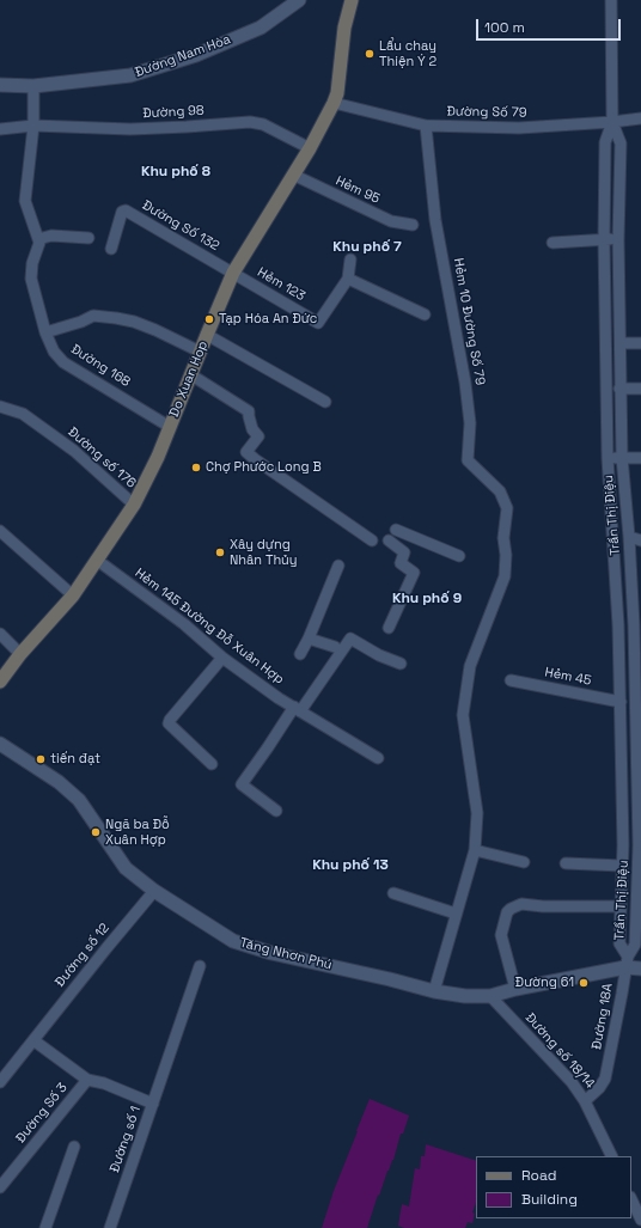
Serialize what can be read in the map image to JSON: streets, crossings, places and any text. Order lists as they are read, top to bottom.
{
  "streets": {
    "main road": ["Do Xuan Hop"],
    "street": [
      "Đường Nam Hòa",
      "Đường 98",
      "Đường Số 79",
      "Hẻm 95",
      "Đường Số 132",
      "Hẻm 123",
      "Hẻm 10 Đường Số 79",
      "Đường 168",
      "Đường số 176",
      "Trần Thị Điệu",
      "Hẻm 145 Đường Đỗ Xuân Hợp",
      "Hẻm 45",
      "Tăng Nhơn Phú",
      "Đường số 12",
      "Đường 18A",
      "Đường số 18/14",
      "Đường Số 3",
      "Đường số 1"
    ]
  },
  "crossings": [
    ["Đường 98", "Do Xuan Hop"],
    ["Đường Số 79", "Hẻm 10 Đường Số 79"],
    ["Đường Số 79", "Do Xuan Hop"],
    ["Đường Số 79", "Trần Thị Điệu"],
    ["Hẻm 95", "Do Xuan Hop"],
    ["Đường Số 132", "Hẻm 123"],
    ["Đường Số 132", "Do Xuan Hop"],
    ["Hẻm 123", "Do Xuan Hop"],
    ["Đường 168", "Do Xuan Hop"],
    ["Do Xuan Hop", "Đường số 176"],
    ["Do Xuan Hop", "Hẻm 145 Đường Đỗ Xuân Hợp"],
    ["Trần Thị Điệu", "Hẻm 45"],
    ["Trần Thị Điệu", "Tăng Nhơn Phú"],
    ["Trần Thị Điệu", "Đường 18A"],
    ["Tăng Nhơn Phú", "Đường số 12"],
    ["Tăng Nhơn Phú", "Đường 18A"],
    ["Tăng Nhơn Phú", "Đường số 18/14"],
    ["Đường 18A", "Đường số 18/14"]
  ],
  "districts": [
    "Khu phố 8",
    "Khu phố 7",
    "Khu phố 9",
    "Khu phố 13"
  ],
  "places": [
    "Lẩu chay Thiện Ý 2",
    "Tạp Hóa An Đức",
    "Chợ Phước Long B",
    "Xây dựng Nhân Thủy",
    "tiến đạt",
    "Ngã ba Đỗ Xuân Hợp",
    "Đường 61"
  ],
  "legend": ["Road", "Building"],
  "scale_bar": "100 m"
}
